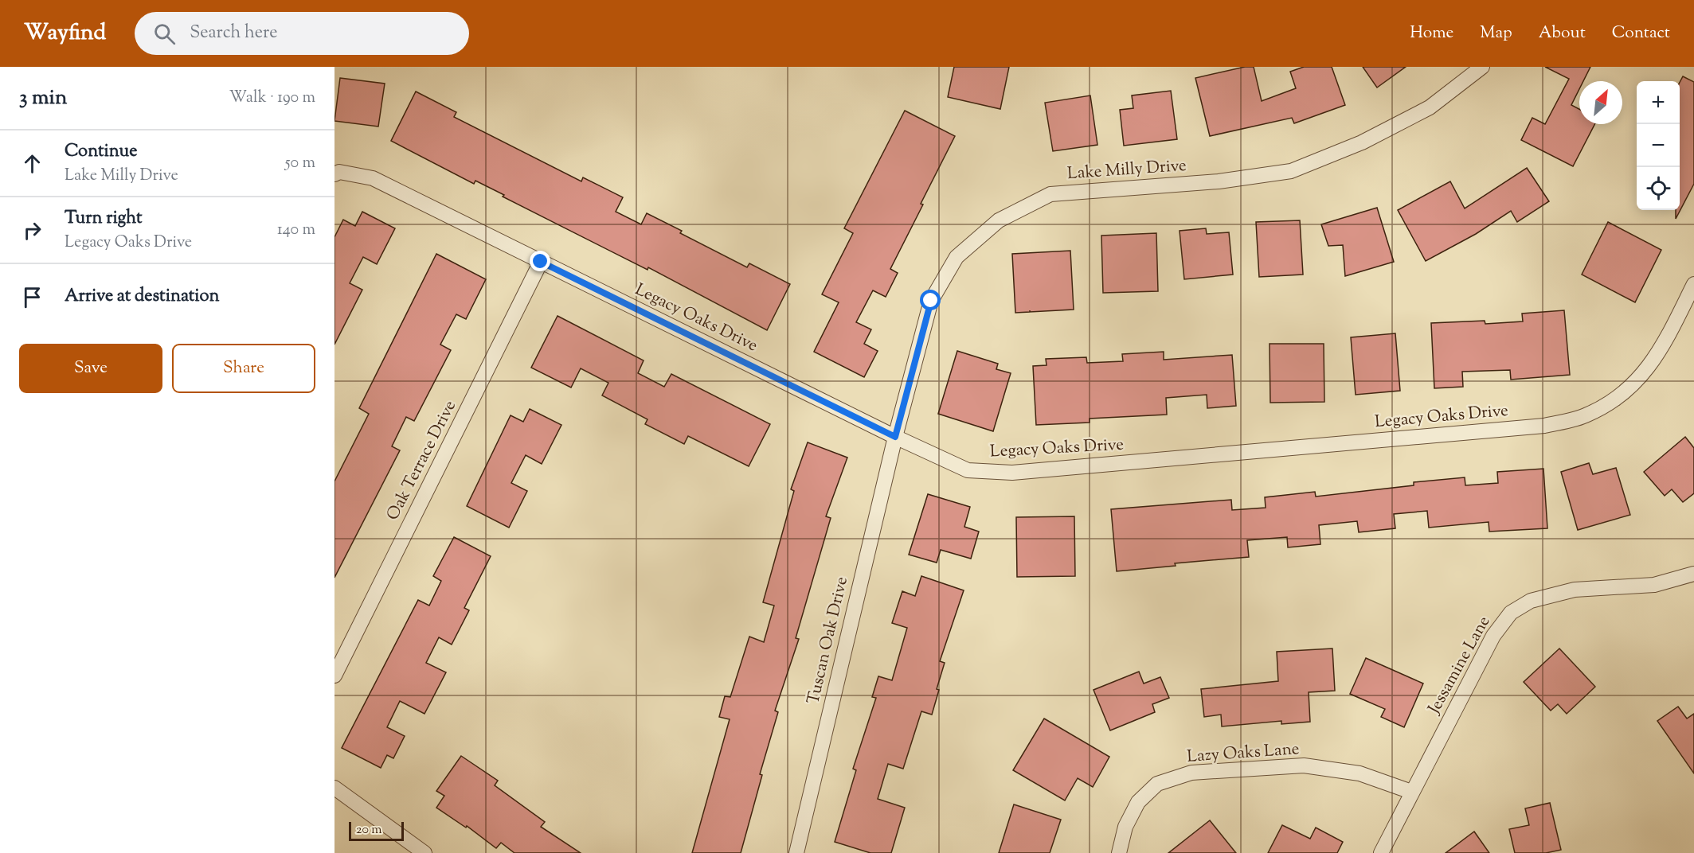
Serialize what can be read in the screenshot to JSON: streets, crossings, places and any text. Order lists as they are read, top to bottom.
{
  "streets": {
    "street": [
      "Lake Milly Drive",
      "Legacy Oaks Drive",
      "Oak Terrace Drive",
      "Tuscan Oak Drive",
      "Jessamine Lane",
      "Lazy Oaks Lane"
    ]
  },
  "crossings": [
    ["Lake Milly Drive", "Legacy Oaks Drive"],
    ["Lake Milly Drive", "Tuscan Oak Drive"],
    ["Legacy Oaks Drive", "Oak Terrace Drive"],
    ["Legacy Oaks Drive", "Tuscan Oak Drive"],
    ["Jessamine Lane", "Lazy Oaks Lane"]
  ],
  "scale_bar": "20 m",
  "north": "top right",
  "page": {
    "header": "Wayfind",
    "search": "Search here",
    "nav": [
      "Home",
      "Map",
      "About",
      "Contact"
    ],
    "heading": ["3 min", "Walk · 190 m"],
    "map_buttons": ["+", "−"],
    "list": [
      ["Continue", "Lake Milly Drive", "50 m"],
      ["Turn right", "Legacy Oaks Drive", "140 m"],
      "Arrive at destination"
    ],
    "buttons": ["Save", "Share"],
    "scale": "20 m"
  }
}
